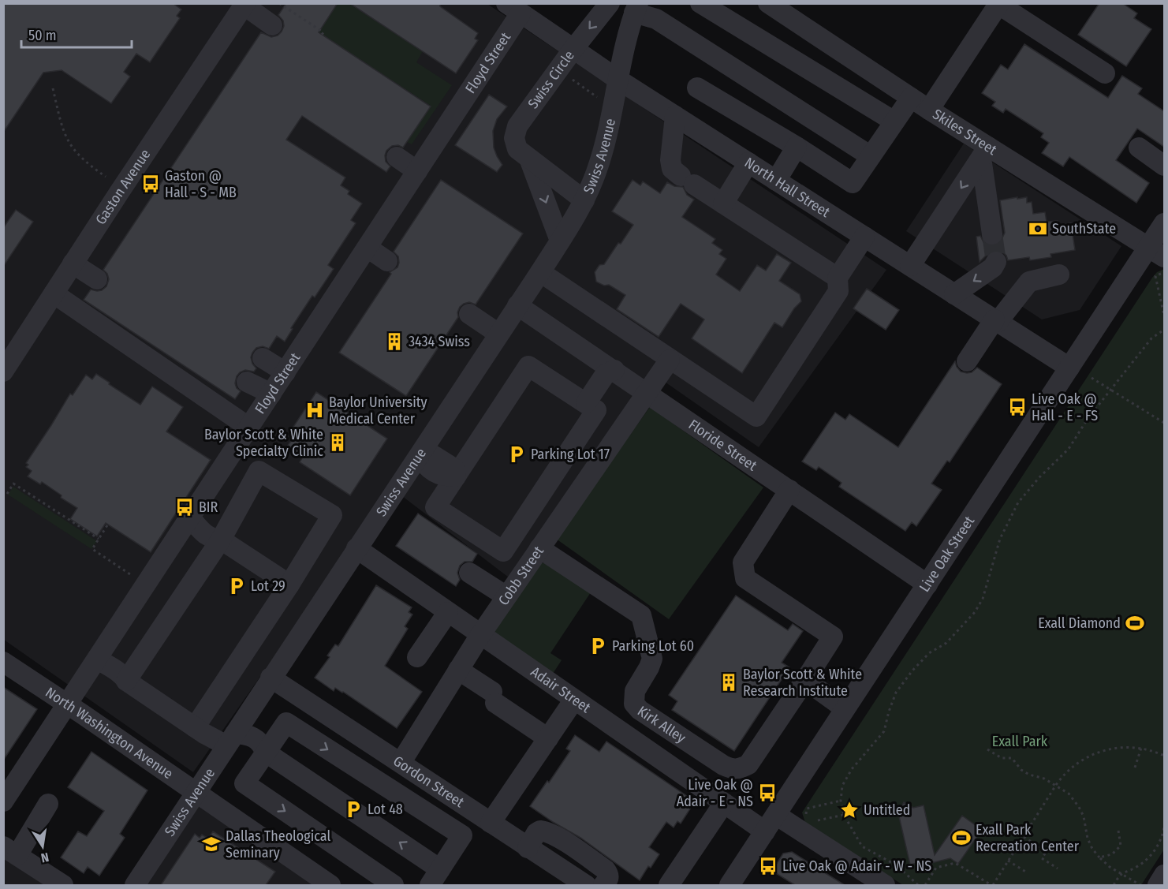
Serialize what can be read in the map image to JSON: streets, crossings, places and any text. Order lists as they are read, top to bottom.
{
  "streets": {
    "street": [
      "Floyd Street",
      "Swiss Circle",
      "Skiles Street",
      "Swiss Avenue",
      "Gaston Avenue",
      "North Hall Street",
      "Floride Street",
      "Live Oak Street",
      "Cobb Street",
      "Adair Street",
      "Kirk Alley",
      "North Washington Avenue",
      "Gordon Street"
    ]
  },
  "crossings": [
    ["Floyd Street", "North Hall Street"],
    ["Floyd Street", "North Washington Avenue"],
    ["Swiss Circle", "Swiss Avenue"],
    ["Swiss Circle", "North Hall Street"],
    ["Skiles Street", "Live Oak Street"],
    ["Swiss Avenue", "North Hall Street"],
    ["Swiss Avenue", "Floride Street"],
    ["Swiss Avenue", "Adair Street"],
    ["Swiss Avenue", "North Washington Avenue"],
    ["Swiss Avenue", "Gordon Street"],
    ["North Hall Street", "Live Oak Street"],
    ["Floride Street", "Live Oak Street"],
    ["Floride Street", "Cobb Street"],
    ["Live Oak Street", "Adair Street"],
    ["Cobb Street", "Adair Street"],
    ["Cobb Street", "Kirk Alley"],
    ["Cobb Street", "Gordon Street"]
  ],
  "one_way": ["Swiss Circle"],
  "parks": ["Exall Park"],
  "places": {
    "bus stop": [
      "Gaston @ Hall - S - MB",
      "Live Oak @ Hall - E - FS",
      "BIR",
      "Live Oak @ Adair - E - NS",
      "Live Oak @ Adair - W - NS"
    ],
    "bank": ["SouthState"],
    "building": ["3434 Swiss", "Baylor Scott & White Specialty Clinic", "Baylor Scott & White Research Institute"],
    "hospital": ["Baylor University Medical Center"],
    "parking": [
      "Parking Lot 17",
      "Lot 29",
      "Parking Lot 60",
      "Lot 48"
    ],
    "sports": ["Exall Diamond", "Exall Park Recreation Center"],
    "place": ["Untitled"],
    "school or university": ["Dallas Theological Seminary"]
  },
  "scale_bar": "50 m",
  "north": "bottom"
}
